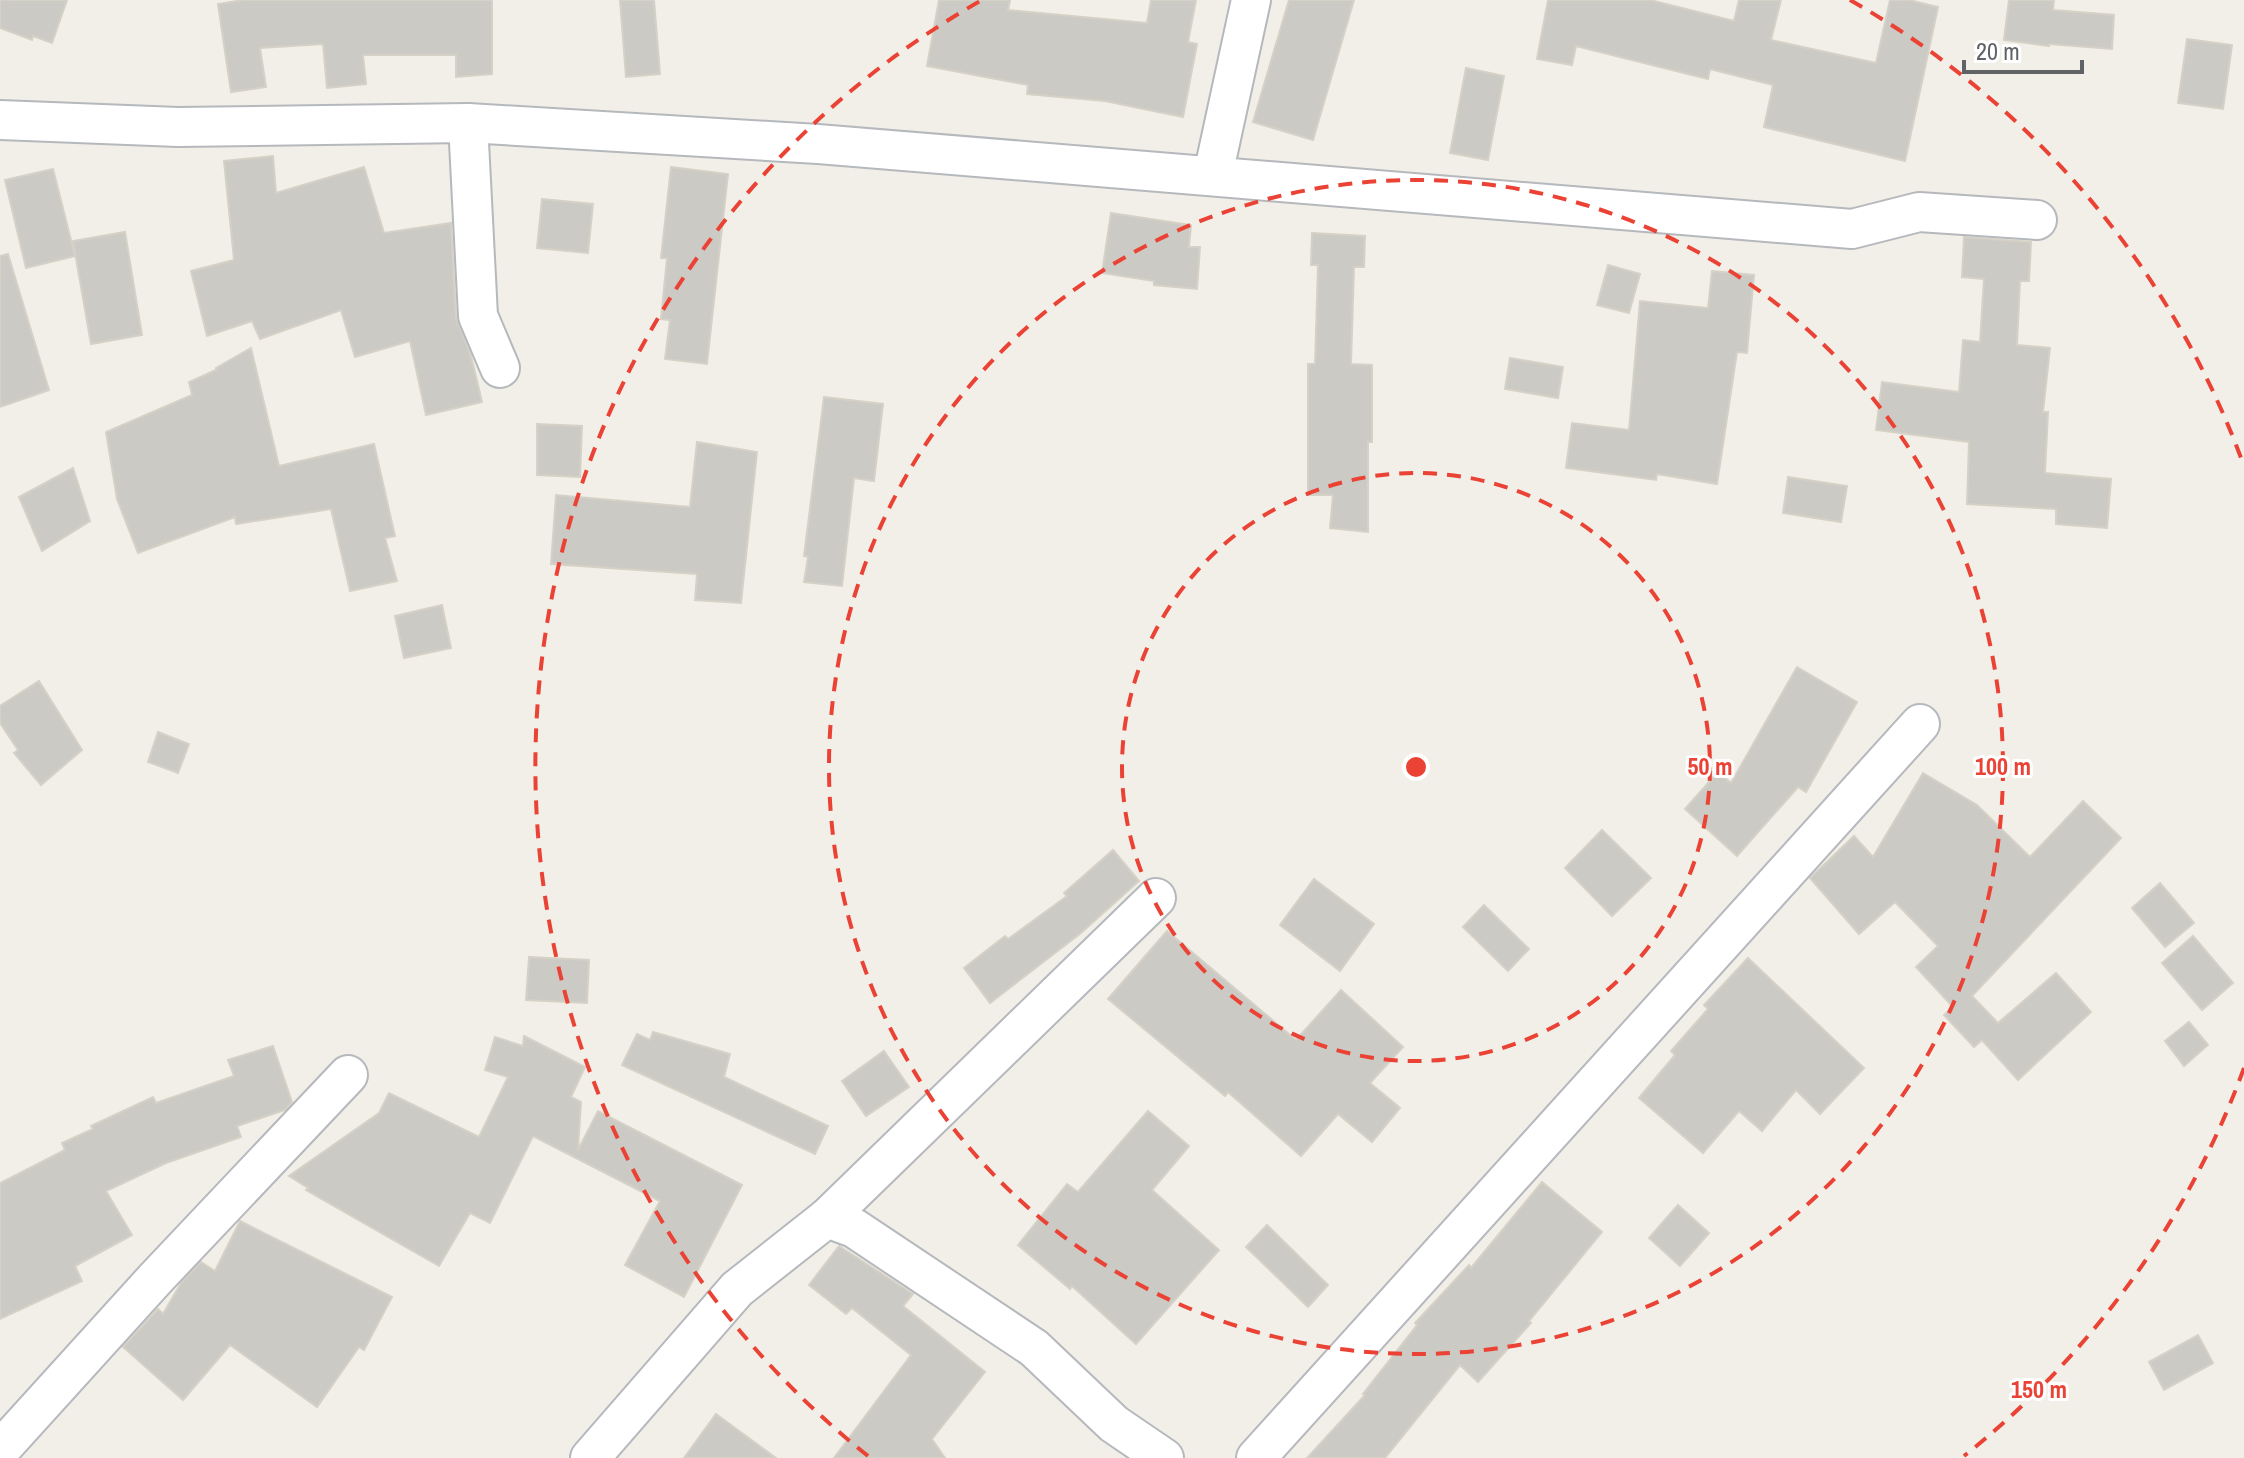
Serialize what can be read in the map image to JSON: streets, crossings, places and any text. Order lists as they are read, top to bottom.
{
  "scale_bar": "20 m",
  "rings": ["50 m", "100 m", "150 m"]
}
